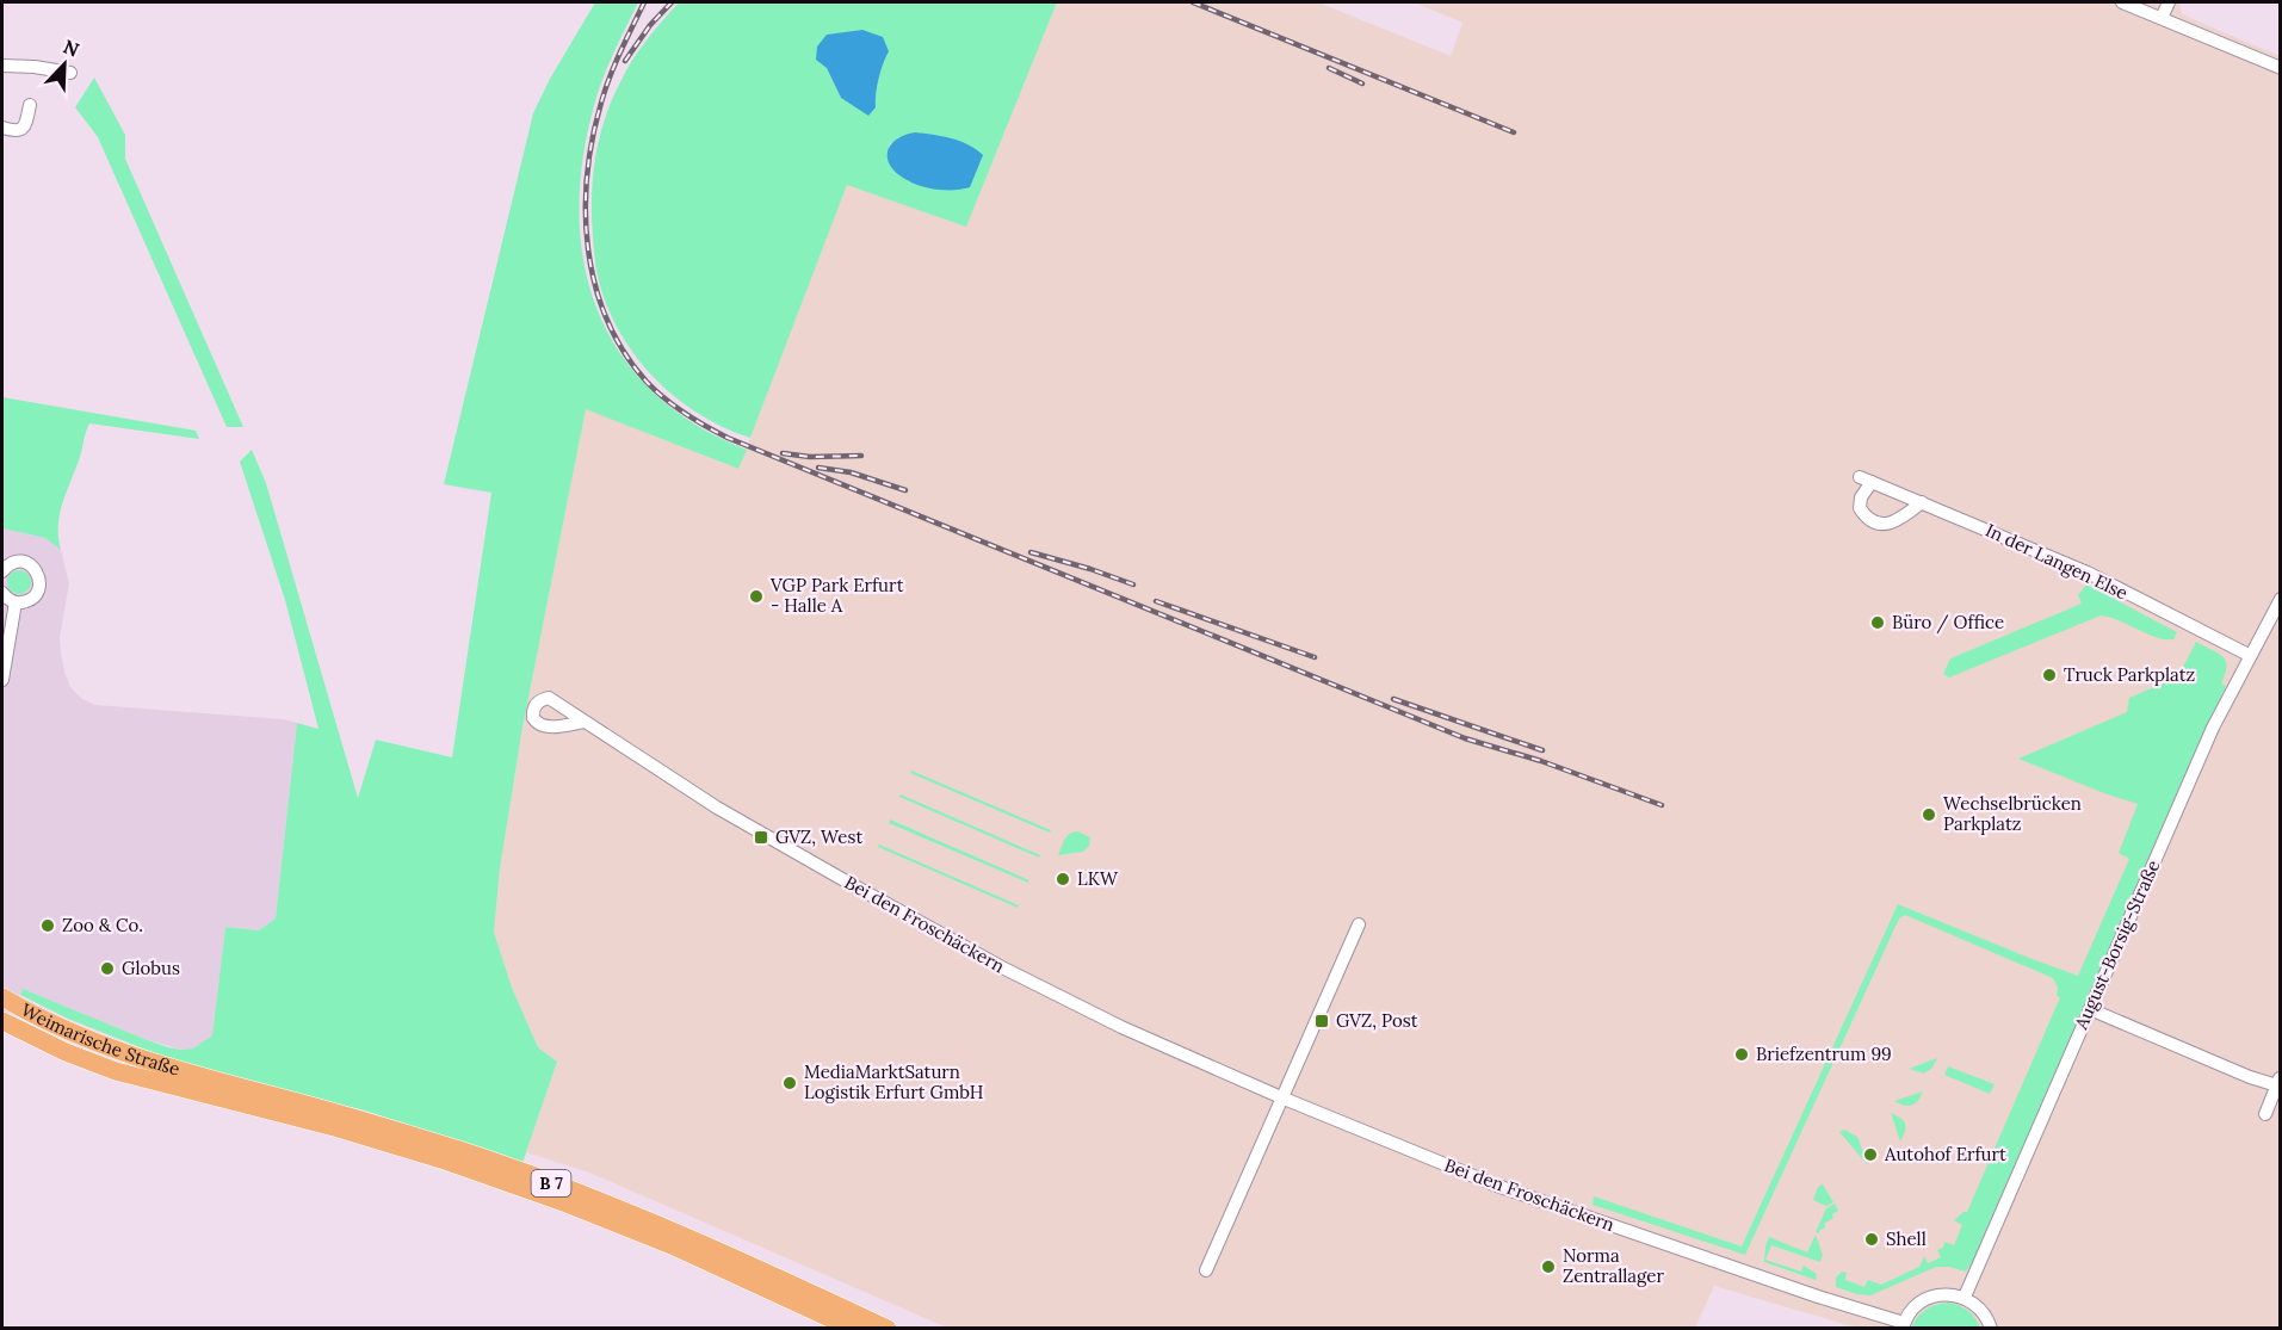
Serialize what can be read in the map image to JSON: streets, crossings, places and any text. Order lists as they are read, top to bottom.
{
  "streets": {
    "highway": ["Weimarische Straße", "B 7"],
    "street": ["In der Langen Else", "Bei den Froschäckern", "August-Borsig-Straße"]
  },
  "crossings": [
    ["In der Langen Else", "August-Borsig-Straße"]
  ],
  "places": {
    "other": [
      "VGP Park Erfurt - Halle A",
      "Büro / Office",
      "Truck Parkplatz",
      "Wechselbrücken Parkplatz",
      "LKW",
      "Zoo & Co.",
      "Globus",
      "Briefzentrum 99",
      "MediaMarktSaturn Logistik Erfurt GmbH",
      "Autohof Erfurt",
      "Shell",
      "Norma Zentrallager"
    ],
    "transit": ["GVZ, West", "GVZ, Post"]
  },
  "north": "top right"
}
